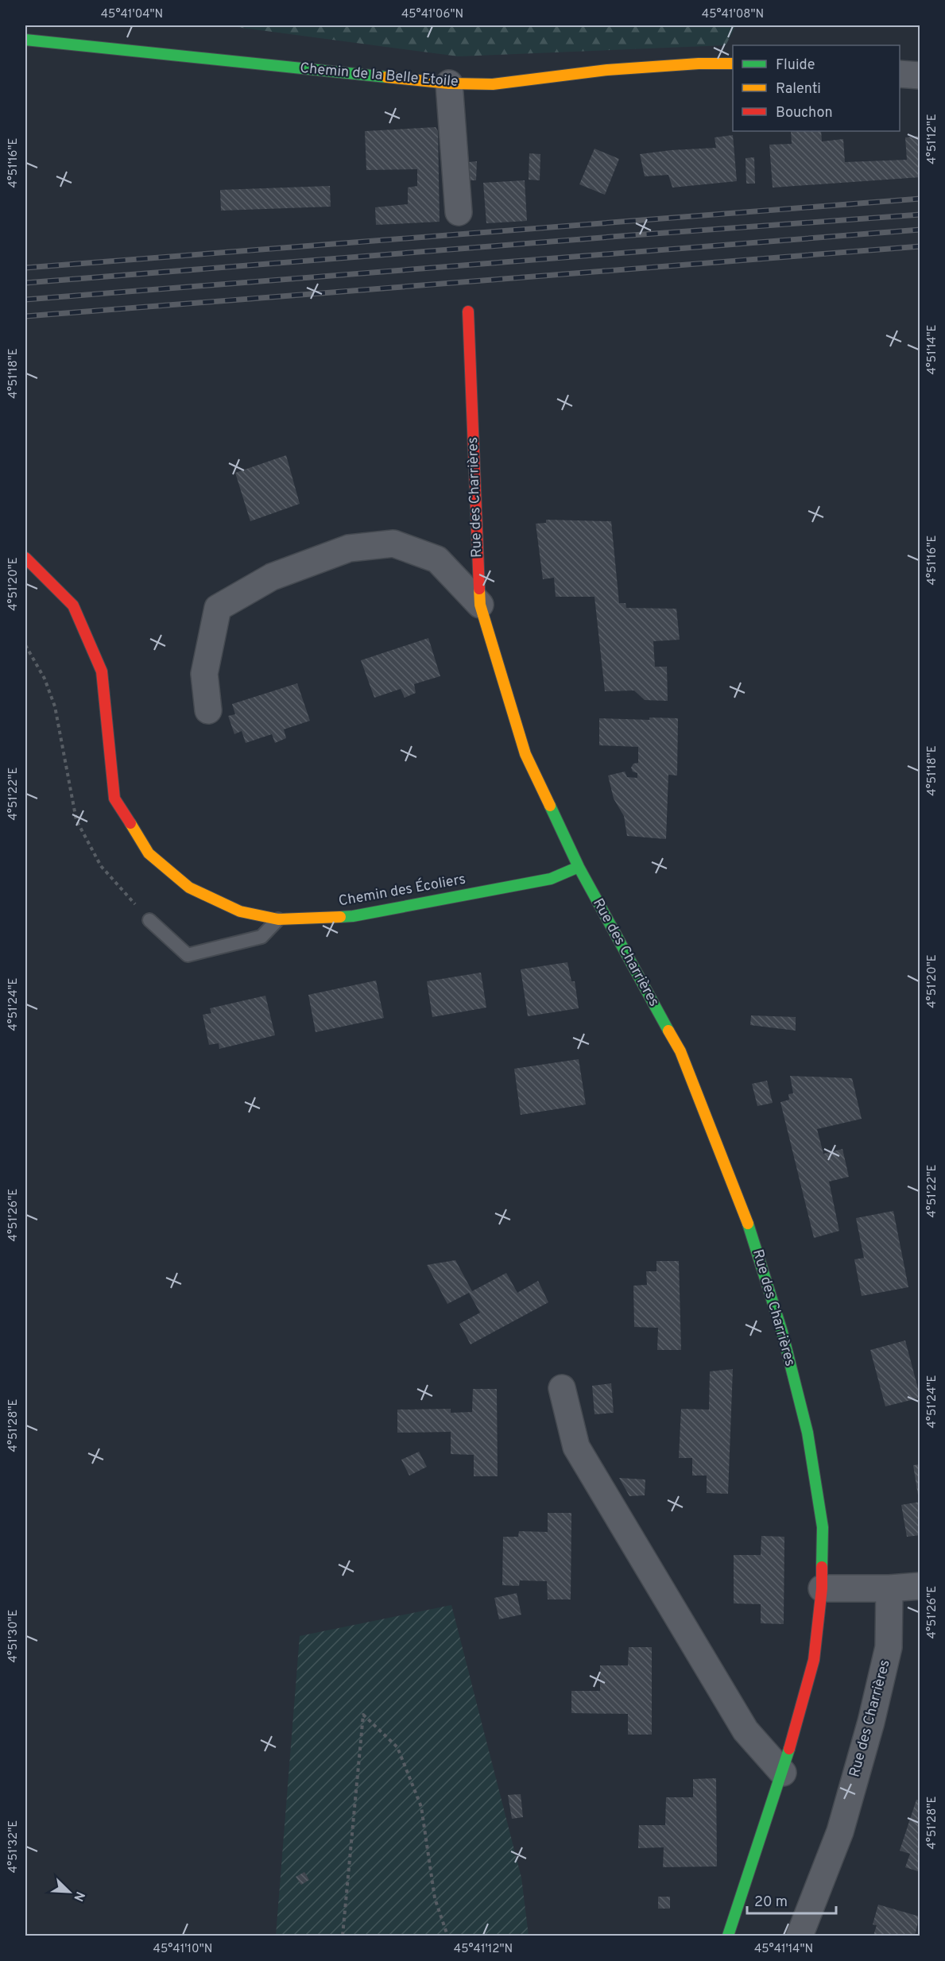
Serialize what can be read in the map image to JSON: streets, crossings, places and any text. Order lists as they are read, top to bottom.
{
  "streets": {
    "street": ["Chemin de la Belle Etoile", "Rue des Charrières", "Chemin des Écoliers"]
  },
  "crossings": [
    ["Rue des Charrières", "Chemin des Écoliers"]
  ],
  "legend": ["Fluide", "Ralenti", "Bouchon"],
  "scale_bar": "20 m",
  "north": "bottom right",
  "coordinates": [
    "45°41'04\"N",
    "45°41'06\"N",
    "45°41'08\"N",
    "4°51'12\"E",
    "4°51'16\"E",
    "4°51'14\"E",
    "4°51'18\"E",
    "4°51'20\"E",
    "4°51'22\"E",
    "4°51'24\"E",
    "4°51'26\"E",
    "4°51'28\"E",
    "4°51'30\"E",
    "4°51'32\"E",
    "45°41'10\"N",
    "45°41'12\"N",
    "45°41'14\"N"
  ]
}
